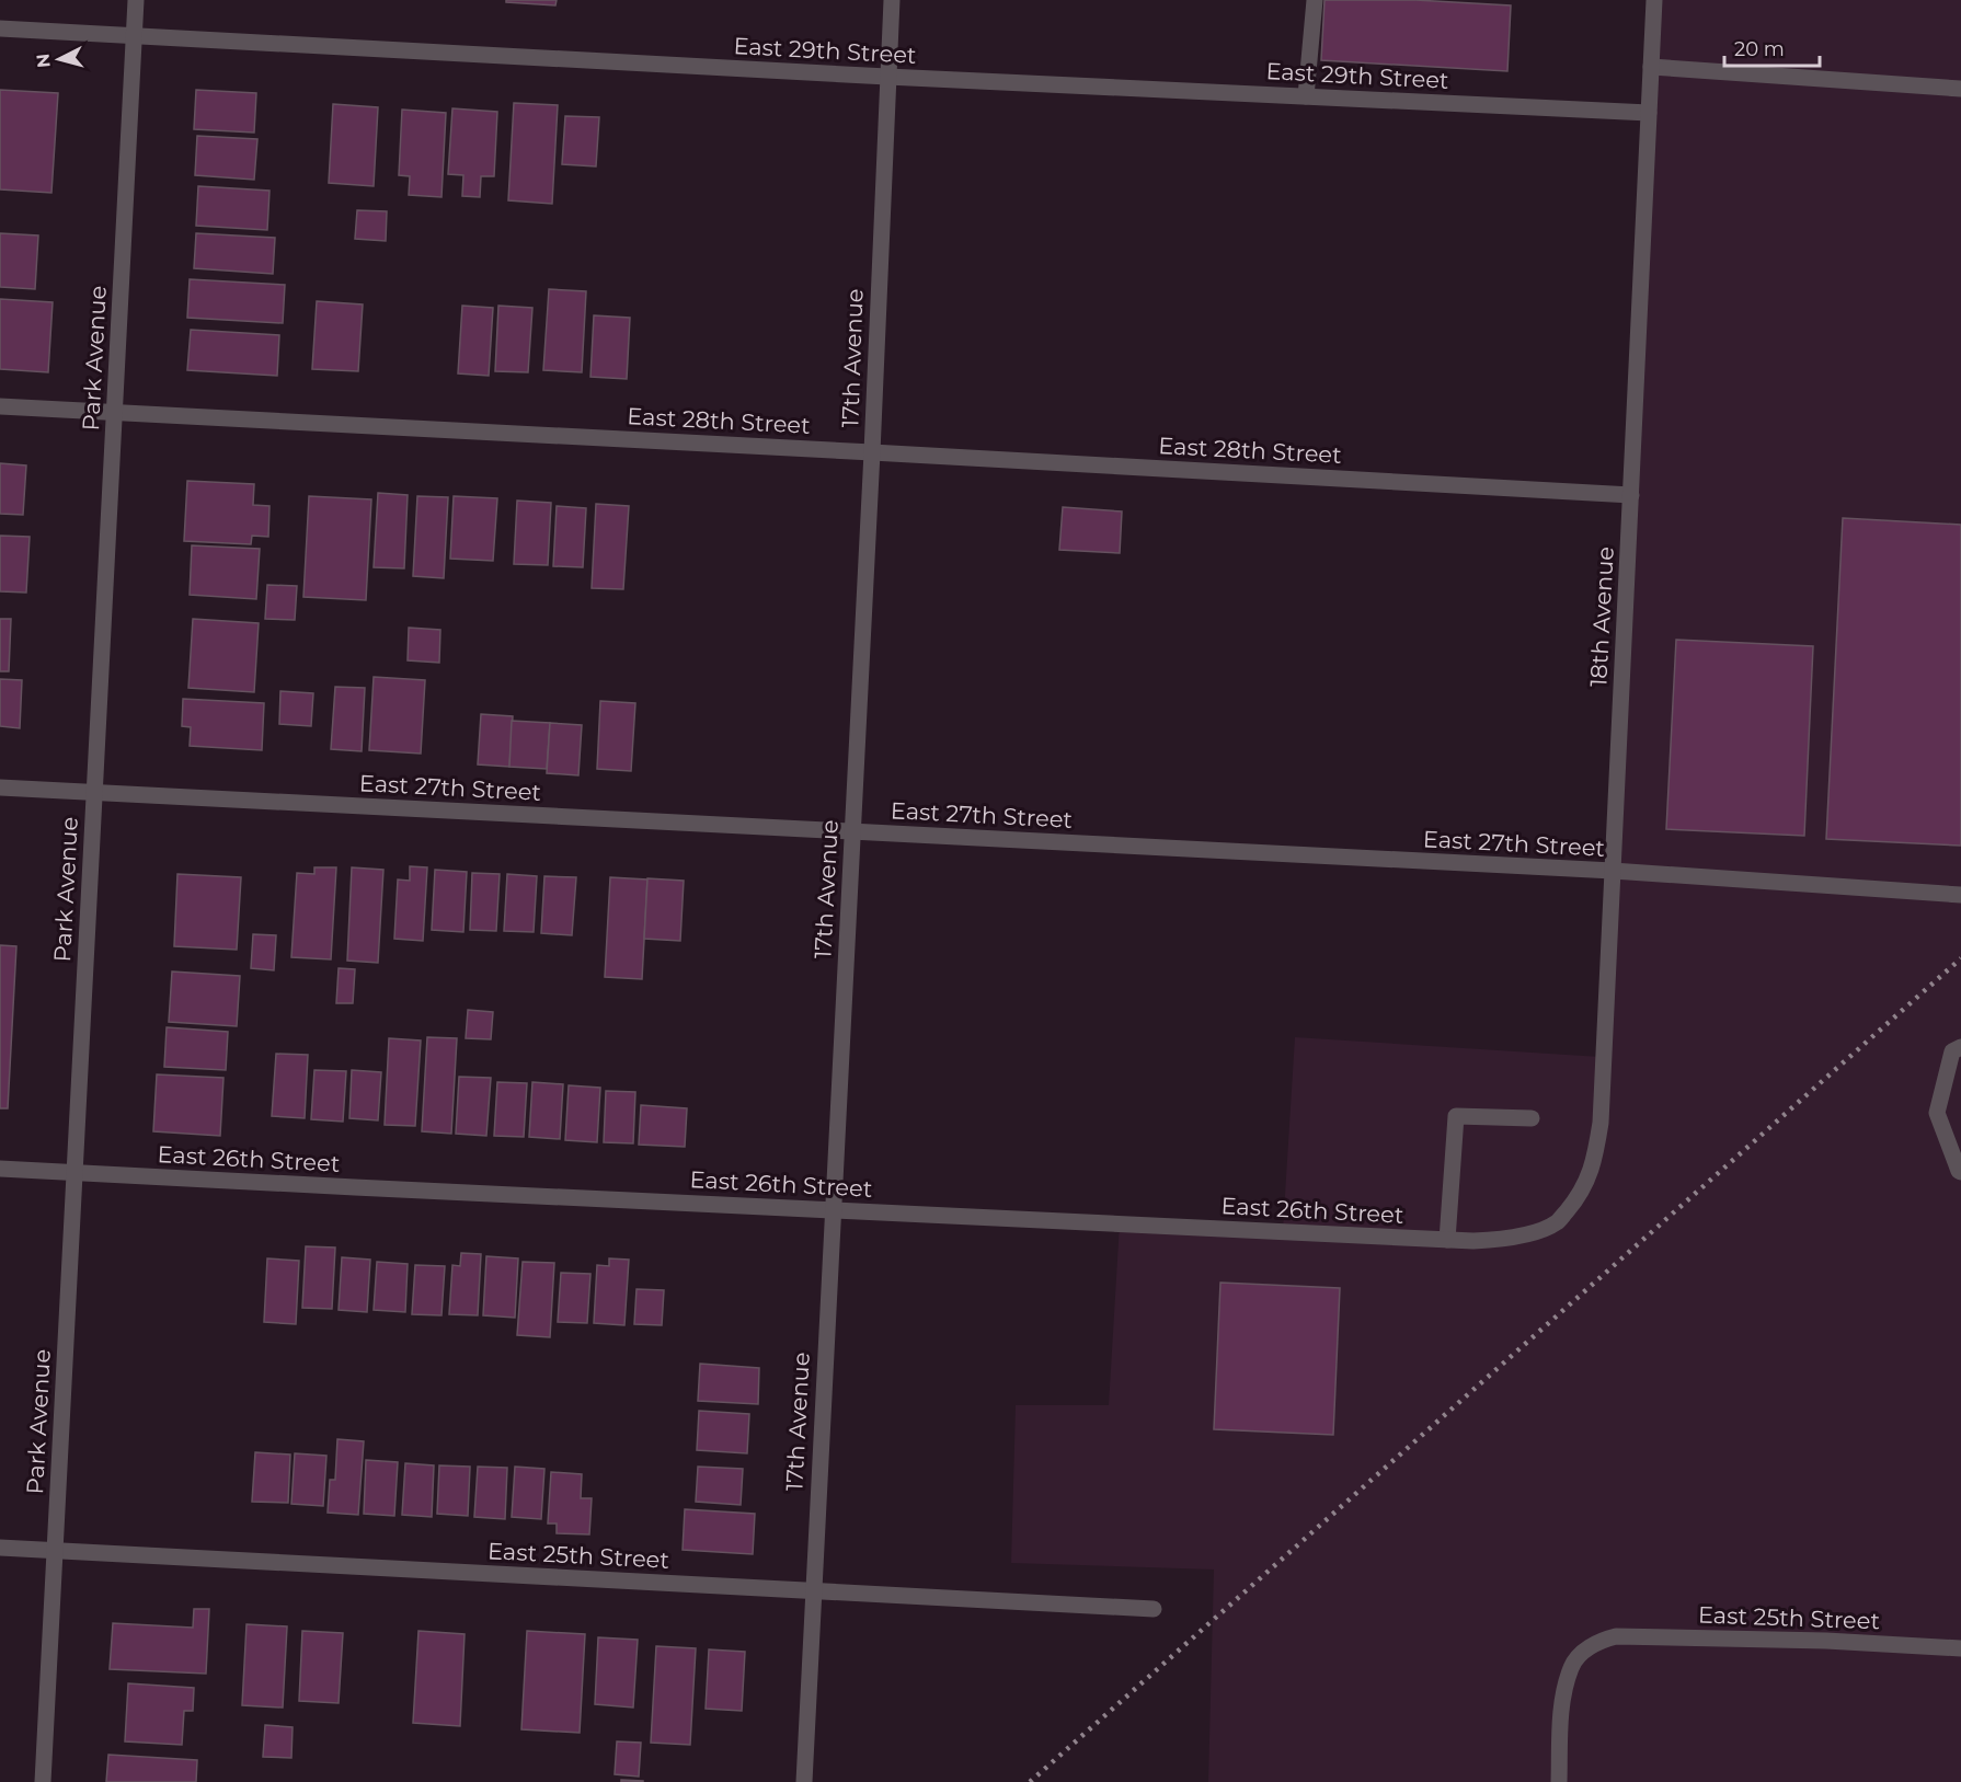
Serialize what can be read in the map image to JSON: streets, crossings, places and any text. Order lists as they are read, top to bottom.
{
  "streets": {
    "street": [
      "East 29th Street",
      "Park Avenue",
      "17th Avenue",
      "East 28th Street",
      "18th Avenue",
      "East 27th Street",
      "East 26th Street",
      "East 25th Street"
    ]
  },
  "crossings": [
    ["East 29th Street", "Park Avenue"],
    ["East 29th Street", "17th Avenue"],
    ["East 29th Street", "18th Avenue"],
    ["Park Avenue", "East 28th Street"],
    ["Park Avenue", "East 27th Street"],
    ["Park Avenue", "East 26th Street"],
    ["Park Avenue", "East 25th Street"],
    ["17th Avenue", "East 28th Street"],
    ["17th Avenue", "East 27th Street"],
    ["17th Avenue", "East 26th Street"],
    ["17th Avenue", "East 25th Street"],
    ["East 28th Street", "18th Avenue"],
    ["18th Avenue", "East 27th Street"],
    ["18th Avenue", "East 26th Street"]
  ],
  "scale_bar": "20 m",
  "north": "left"
}
